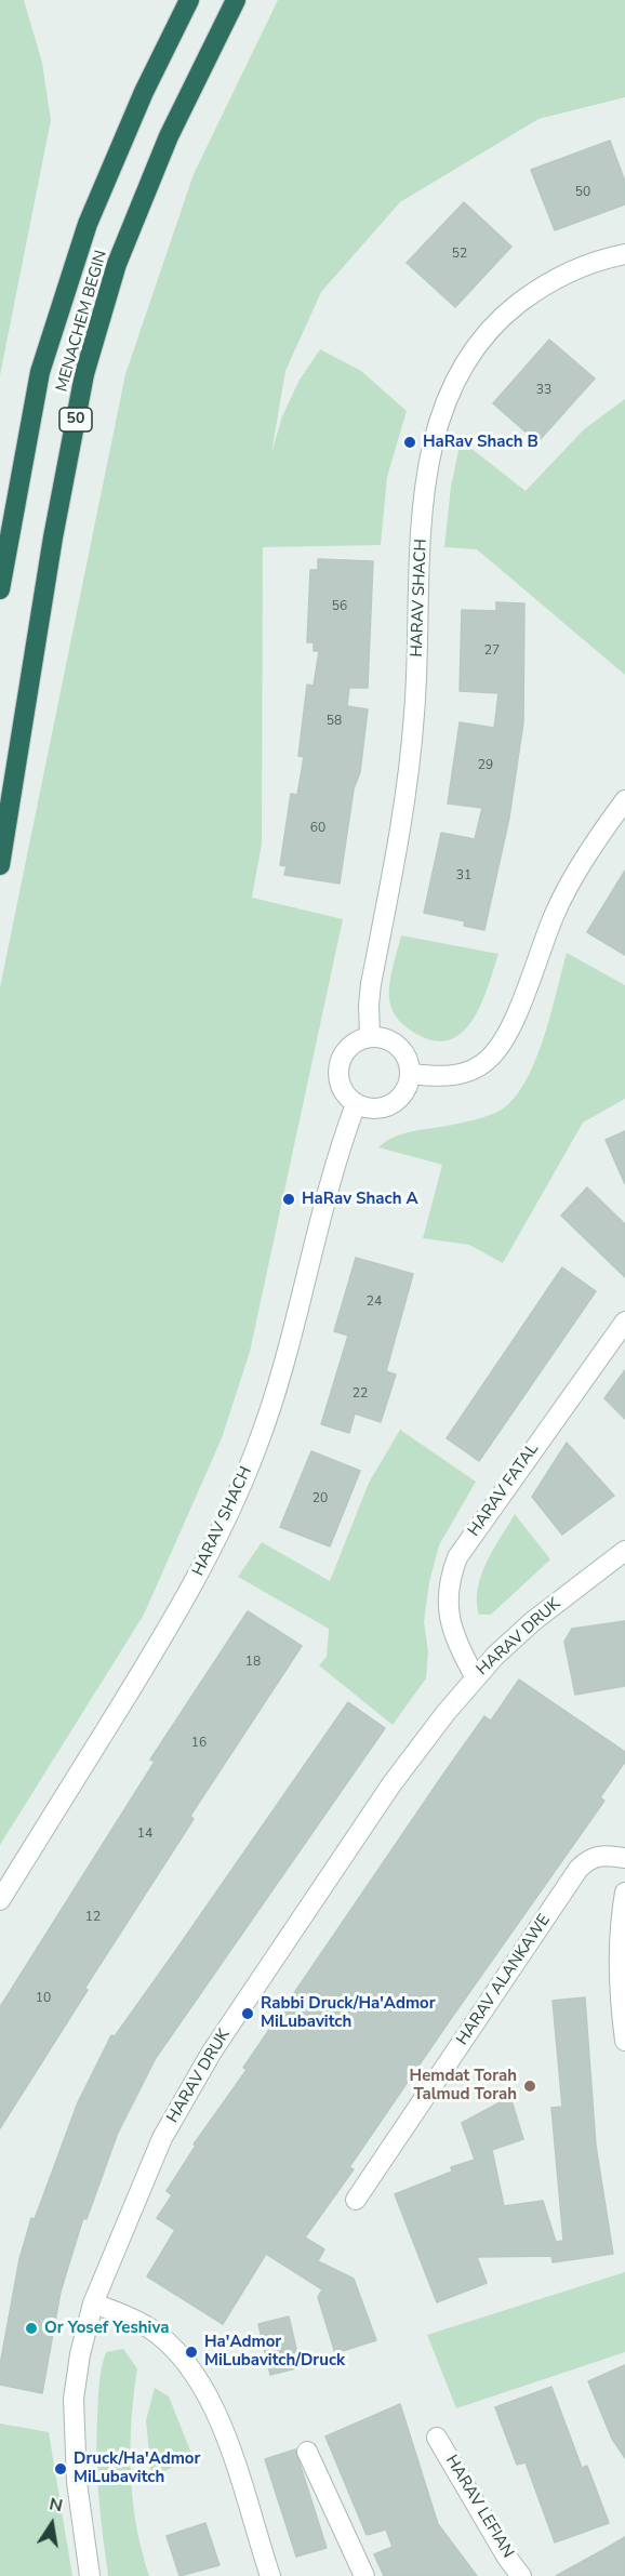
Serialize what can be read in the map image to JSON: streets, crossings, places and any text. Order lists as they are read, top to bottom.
{
  "streets": {
    "highway": ["MENACHEM BEGIN", "50"],
    "street": [
      "HARAV SHACH",
      "HARAV FATAL",
      "HARAV DRUK",
      "HARAV ALANKAWE",
      "HARAV LEFIAN"
    ]
  },
  "crossings": [
    ["HARAV FATAL", "HARAV DRUK"]
  ],
  "places": [
    "HaRav Shach B",
    "HaRav Shach A",
    "Rabbi Druck/Ha'Admor MiLubavitch",
    "Hemdat Torah Talmud Torah",
    "Or Yosef Yeshiva",
    "Ha'Admor MiLubavitch/Druck",
    "Druck/Ha'Admor MiLubavitch"
  ],
  "house_numbers": [
    "50",
    "52",
    "33",
    "56",
    "27",
    "58",
    "29",
    "60",
    "31",
    "24",
    "22",
    "20",
    "18",
    "16",
    "14",
    "12",
    "10"
  ],
  "north": "top"
}
